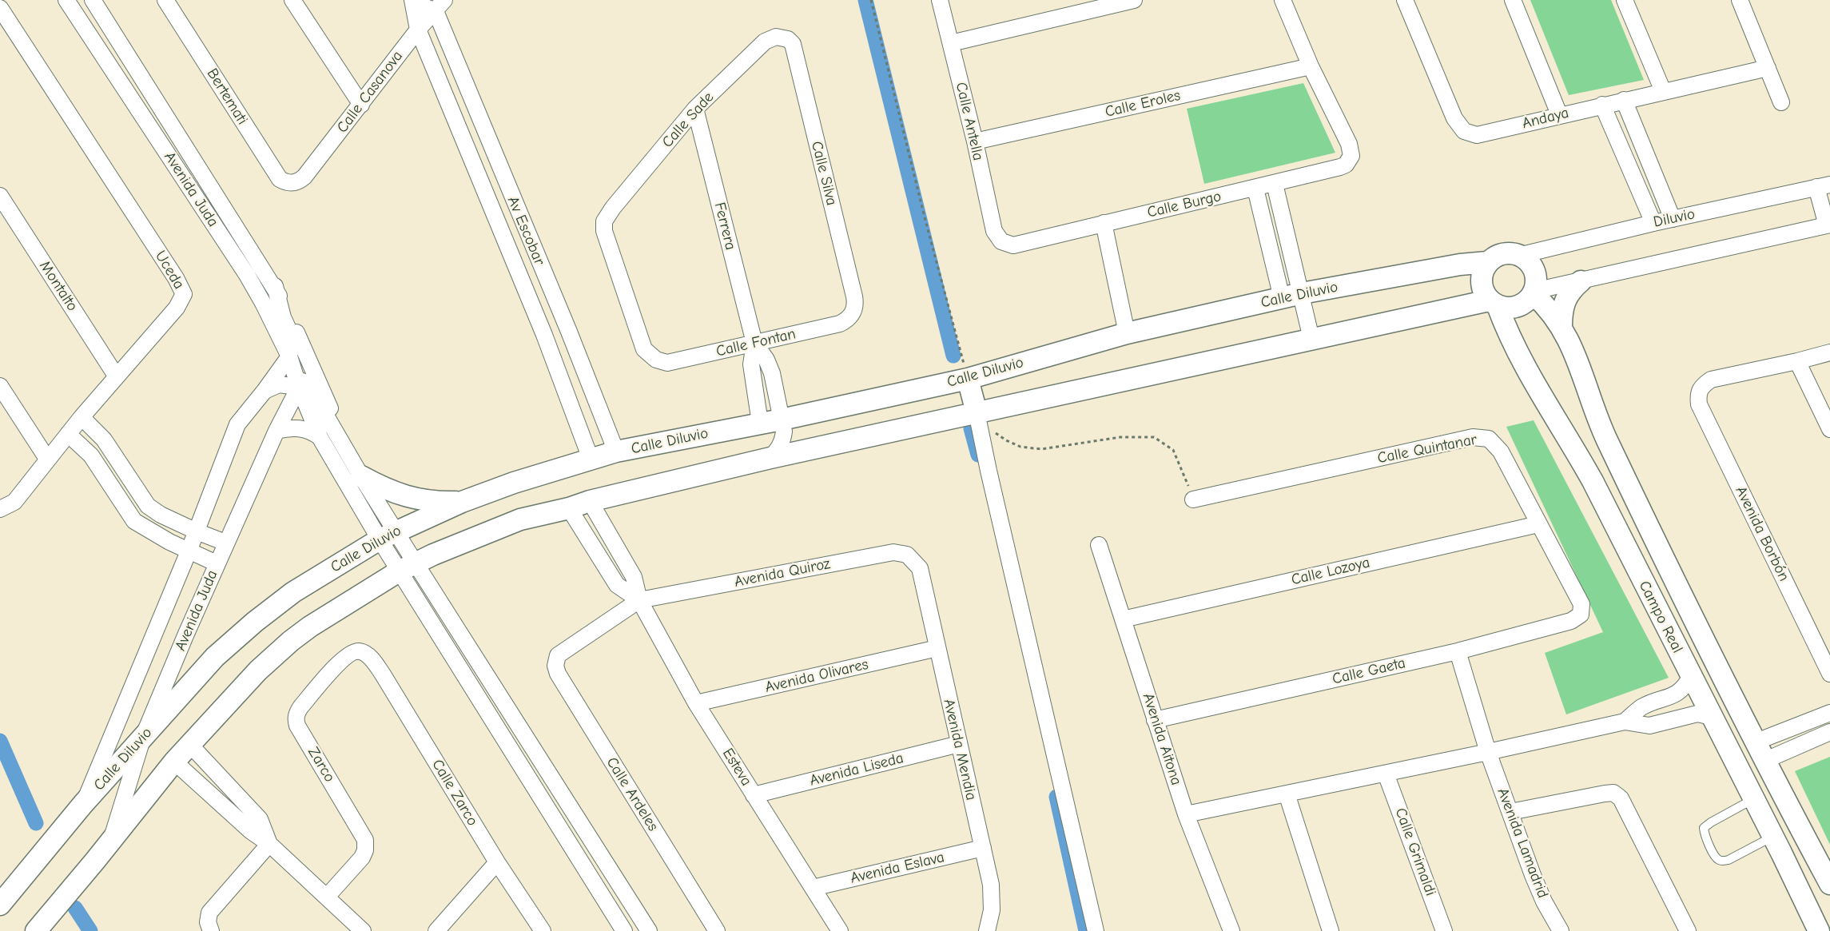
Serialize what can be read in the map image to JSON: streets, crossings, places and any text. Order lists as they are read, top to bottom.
{
  "streets": {
    "street": [
      "Calle Casanova",
      "Bertemati",
      "Calle Eroles",
      "Andaya",
      "Calle Sade",
      "Calle Antella",
      "Calle Silva",
      "Avenida Juda",
      "Calle Burgo",
      "Diluvio",
      "Ferrera",
      "Av Escobar",
      "Uceda",
      "Montalto",
      "Calle Diluvio",
      "Calle Fontan",
      "Calle Quintanar",
      "Avenida Borbón",
      "Calle Lozoya",
      "Avenida Quiroz",
      "Campo Real",
      "Calle Gaeta",
      "Avenida Olivares",
      "Avenida Aitona",
      "Avenida Mendia",
      "Zarco",
      "Esteva",
      "Avenida Liseda",
      "Calle Zarco",
      "Calle Ardeles",
      "Avenida Lamadrid",
      "Calle Grimaldi",
      "Avenida Eslava"
    ]
  },
  "crossings": [
    ["Calle Casanova", "Bertemati"],
    ["Calle Casanova", "Av Escobar"],
    ["Calle Eroles", "Calle Antella"],
    ["Calle Eroles", "Calle Burgo"],
    ["Calle Sade", "Calle Silva"],
    ["Calle Sade", "Ferrera"],
    ["Calle Sade", "Calle Fontan"],
    ["Calle Antella", "Calle Burgo"],
    ["Calle Silva", "Calle Fontan"],
    ["Avenida Juda", "Calle Diluvio"],
    ["Diluvio", "Calle Diluvio"],
    ["Diluvio", "Campo Real"],
    ["Ferrera", "Calle Diluvio"],
    ["Ferrera", "Calle Fontan"],
    ["Av Escobar", "Calle Diluvio"],
    ["Uceda", "Montalto"],
    ["Calle Diluvio", "Campo Real"],
    ["Calle Quintanar", "Calle Lozoya"],
    ["Calle Quintanar", "Calle Gaeta"],
    ["Calle Lozoya", "Avenida Aitona"],
    ["Avenida Quiroz", "Avenida Mendia"],
    ["Avenida Quiroz", "Esteva"],
    ["Avenida Quiroz", "Calle Ardeles"],
    ["Calle Gaeta", "Avenida Aitona"],
    ["Calle Gaeta", "Avenida Lamadrid"],
    ["Avenida Olivares", "Avenida Mendia"],
    ["Avenida Olivares", "Esteva"],
    ["Avenida Mendia", "Avenida Liseda"],
    ["Avenida Mendia", "Avenida Eslava"],
    ["Zarco", "Calle Zarco"],
    ["Esteva", "Avenida Liseda"],
    ["Esteva", "Calle Ardeles"],
    ["Esteva", "Avenida Eslava"]
  ]
}
